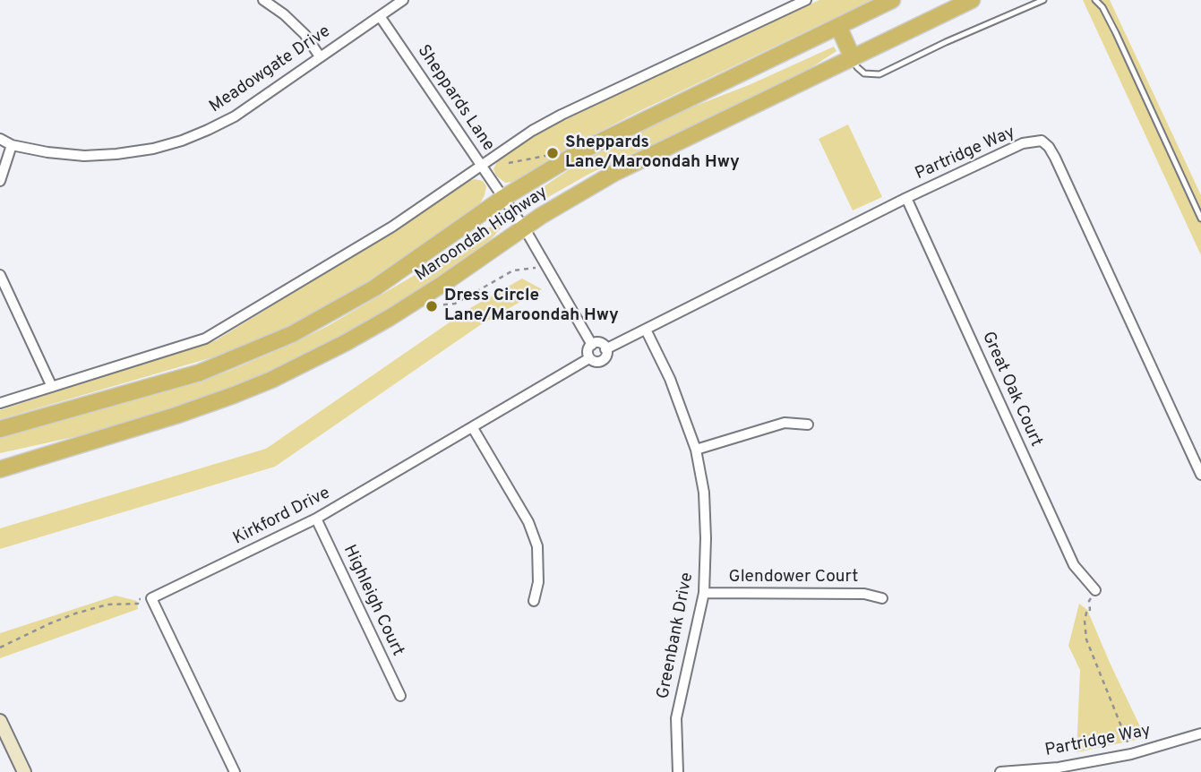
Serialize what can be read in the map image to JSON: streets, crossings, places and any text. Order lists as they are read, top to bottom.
{
  "streets": {
    "highway": ["Maroondah Highway"],
    "street": [
      "Meadowgate Drive",
      "Sheppards Lane",
      "Partridge Way",
      "Great Oak Court",
      "Kirkford Drive",
      "Glendower Court",
      "Highleigh Court",
      "Greenbank Drive"
    ]
  },
  "crossings": [
    ["Meadowgate Drive", "Sheppards Lane"],
    ["Sheppards Lane", "Partridge Way"],
    ["Sheppards Lane", "Maroondah Highway"],
    ["Sheppards Lane", "Kirkford Drive"],
    ["Partridge Way", "Great Oak Court"],
    ["Partridge Way", "Kirkford Drive"],
    ["Partridge Way", "Greenbank Drive"],
    ["Kirkford Drive", "Highleigh Court"],
    ["Glendower Court", "Greenbank Drive"]
  ],
  "places": ["Sheppards Lane/Maroondah Hwy", "Dress Circle Lane/Maroondah Hwy"]
}
